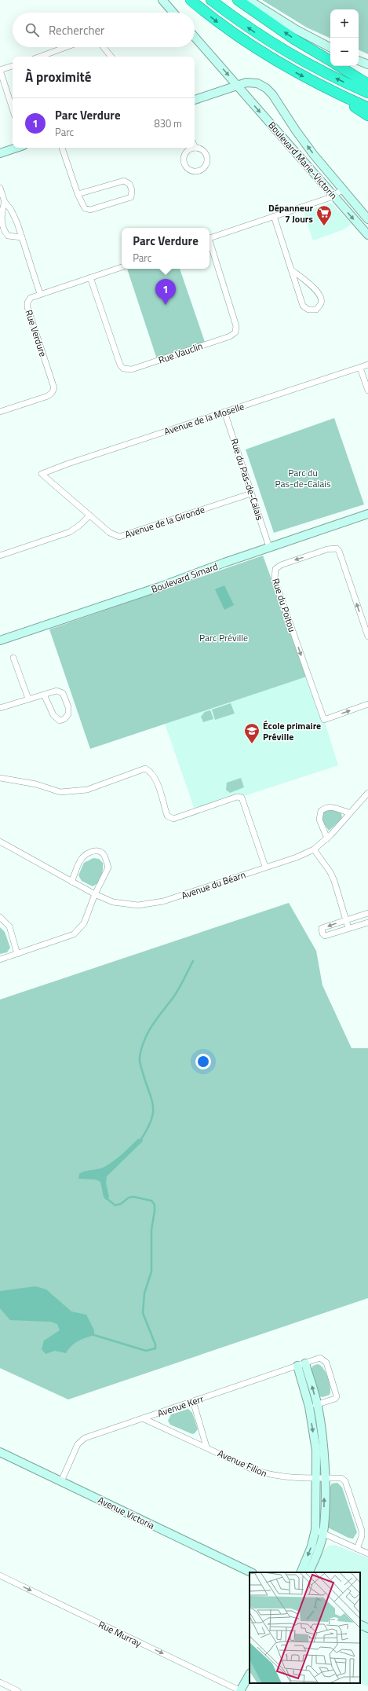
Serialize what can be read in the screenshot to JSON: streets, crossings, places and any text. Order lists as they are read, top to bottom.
{
  "streets": {
    "street": [
      "Boulevard Marie-Victorin",
      "Rue Verdure",
      "Rue Vauclin",
      "Avenue de la Moselle",
      "Rue du Pas-de-Calais",
      "Avenue de la Gironde",
      "Boulevard Simard",
      "Rue du Poitou",
      "Avenue du Béarn",
      "Avenue Kerr",
      "Avenue Filion",
      "Avenue Victoria",
      "Rue Murray"
    ]
  },
  "crossings": [
    ["Rue Verdure", "Rue Vauclin"],
    ["Avenue de la Moselle", "Rue du Pas-de-Calais"],
    ["Avenue de la Moselle", "Avenue de la Gironde"],
    ["Rue du Pas-de-Calais", "Avenue de la Gironde"],
    ["Rue du Pas-de-Calais", "Boulevard Simard"],
    ["Avenue Kerr", "Avenue Filion"],
    ["Avenue Kerr", "Avenue Victoria"]
  ],
  "one_way": ["Rue Murray"],
  "parks": ["Parc du Pas-de-Calais", "Parc Préville"],
  "places": {
    "supermarket": ["Dépanneur 7 Jours"],
    "school or university": ["École primaire Préville"]
  },
  "page": {
    "map_buttons": ["+", "−"],
    "search": "Rechercher",
    "heading": "À proximité",
    "list": [
      {
        "mark": "1",
        "name": "Parc Verdure",
        "note": "Parc",
        "value": "830 m"
      }
    ],
    "popup": ["Parc Verdure", "Parc"],
    "pins": "1"
  }
}
